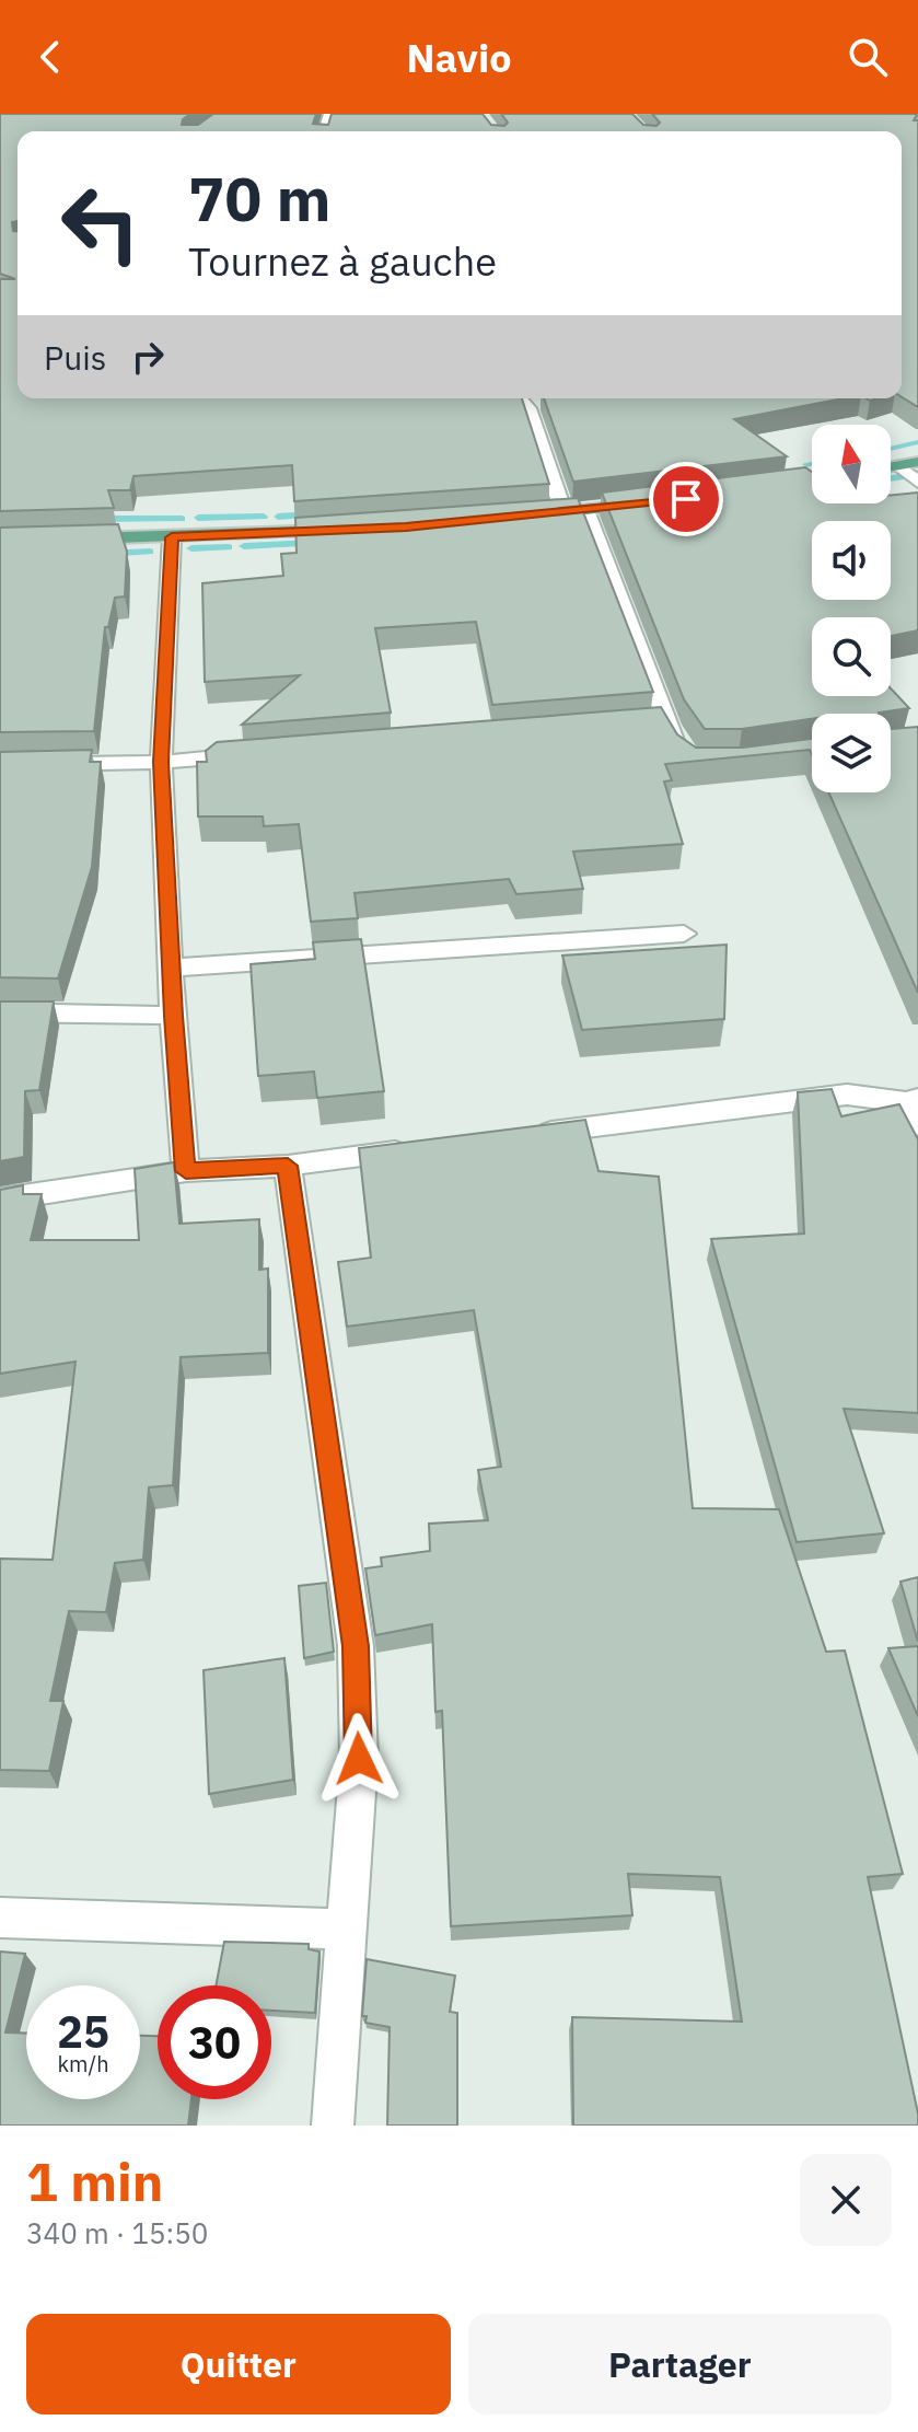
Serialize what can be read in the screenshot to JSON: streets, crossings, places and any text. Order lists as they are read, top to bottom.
{
  "north": "top",
  "page": {
    "header": "Navio",
    "turn": ["70 m", "Tournez à gauche"],
    "then": "Puis",
    "speed": "25 km/h",
    "limit": "30",
    "heading": ["1 min", "340 m · 15:50"],
    "buttons": ["Quitter", "Partager"]
  }
}
